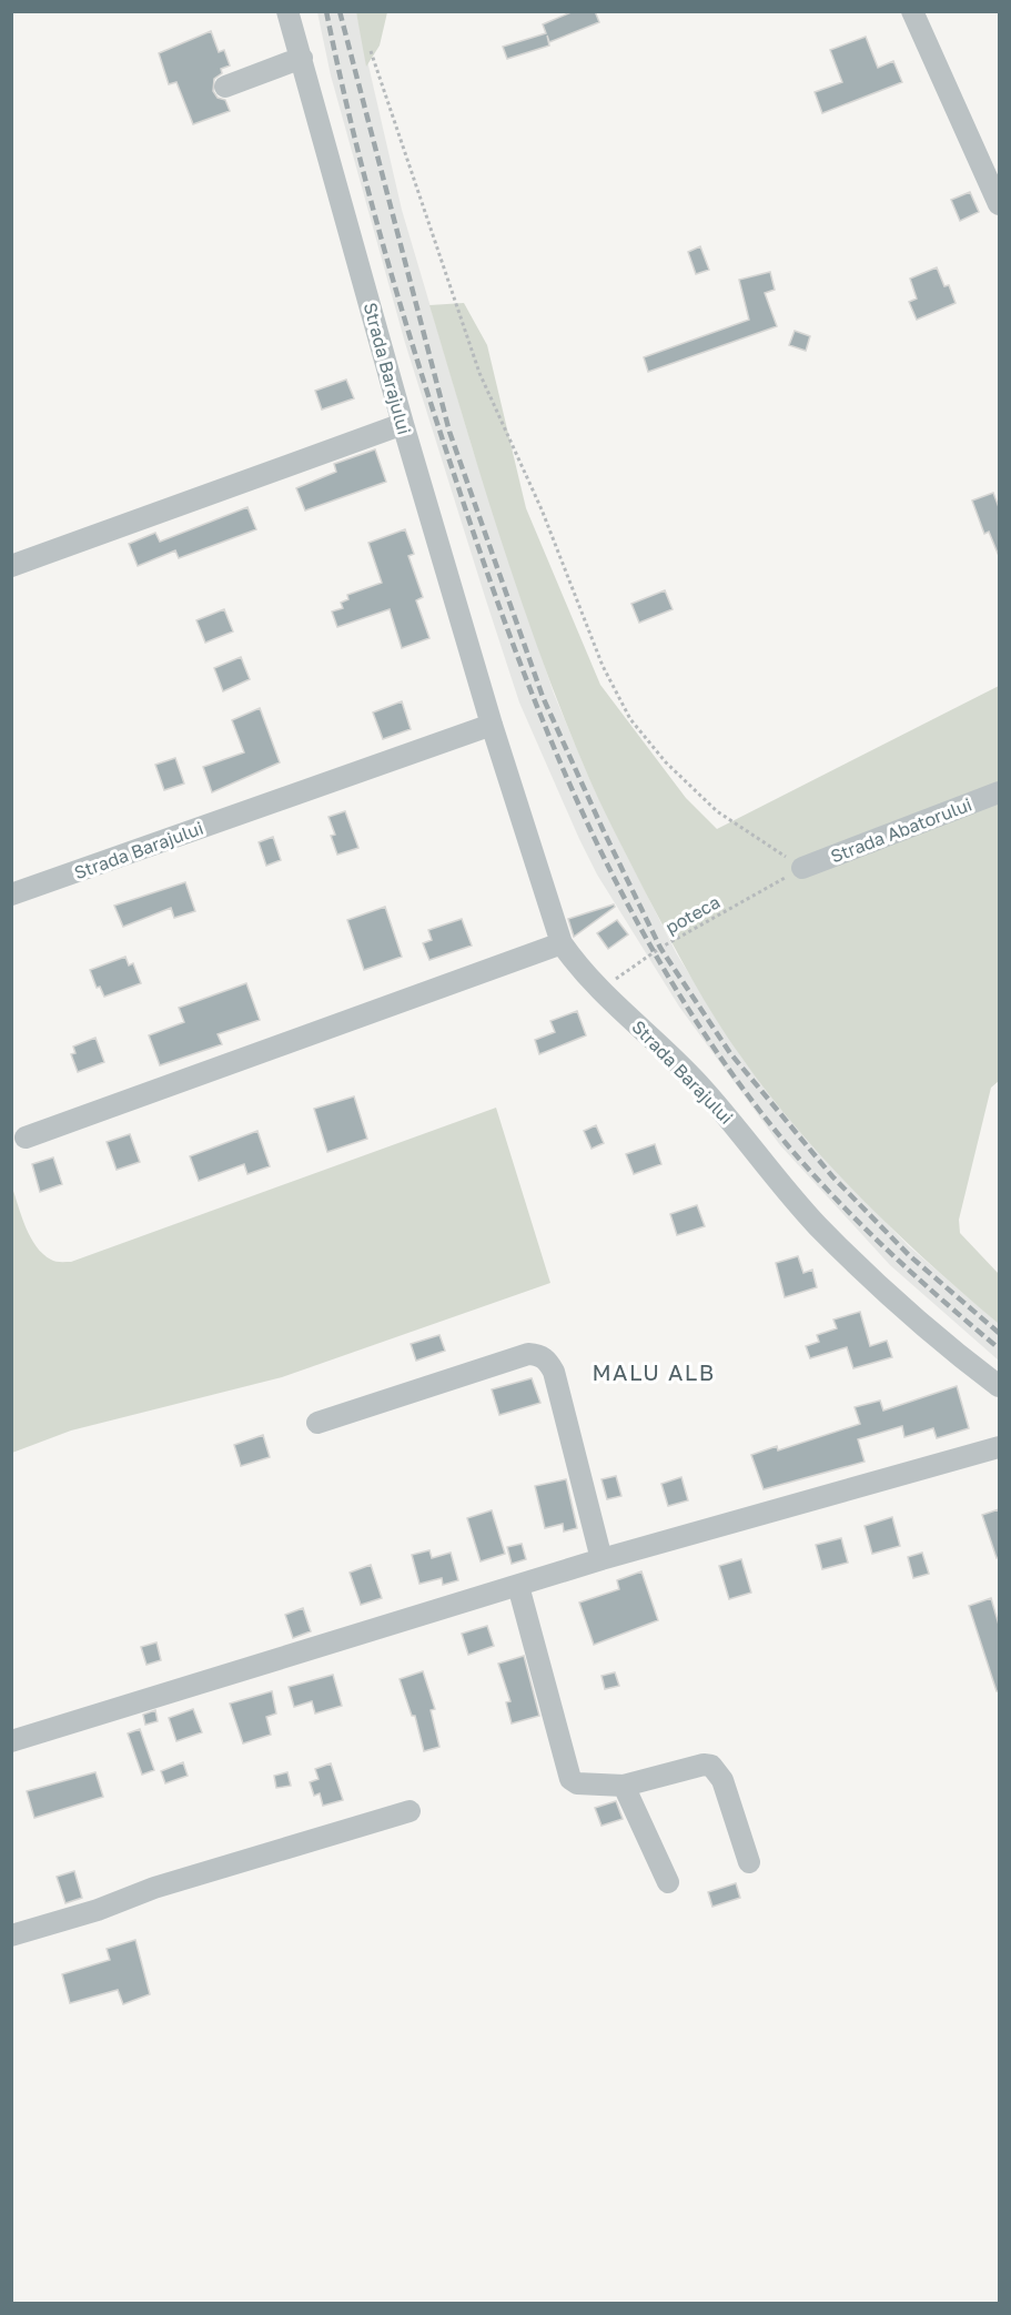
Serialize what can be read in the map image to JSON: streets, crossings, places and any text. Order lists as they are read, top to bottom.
{
  "streets": {
    "street": ["Strada Barajului", "Strada Abatorului"],
    "path": ["poteca"]
  },
  "crossings": [
    ["Strada Barajului", "poteca"],
    ["Strada Abatorului", "poteca"]
  ],
  "districts": ["MALU ALB"]
}
